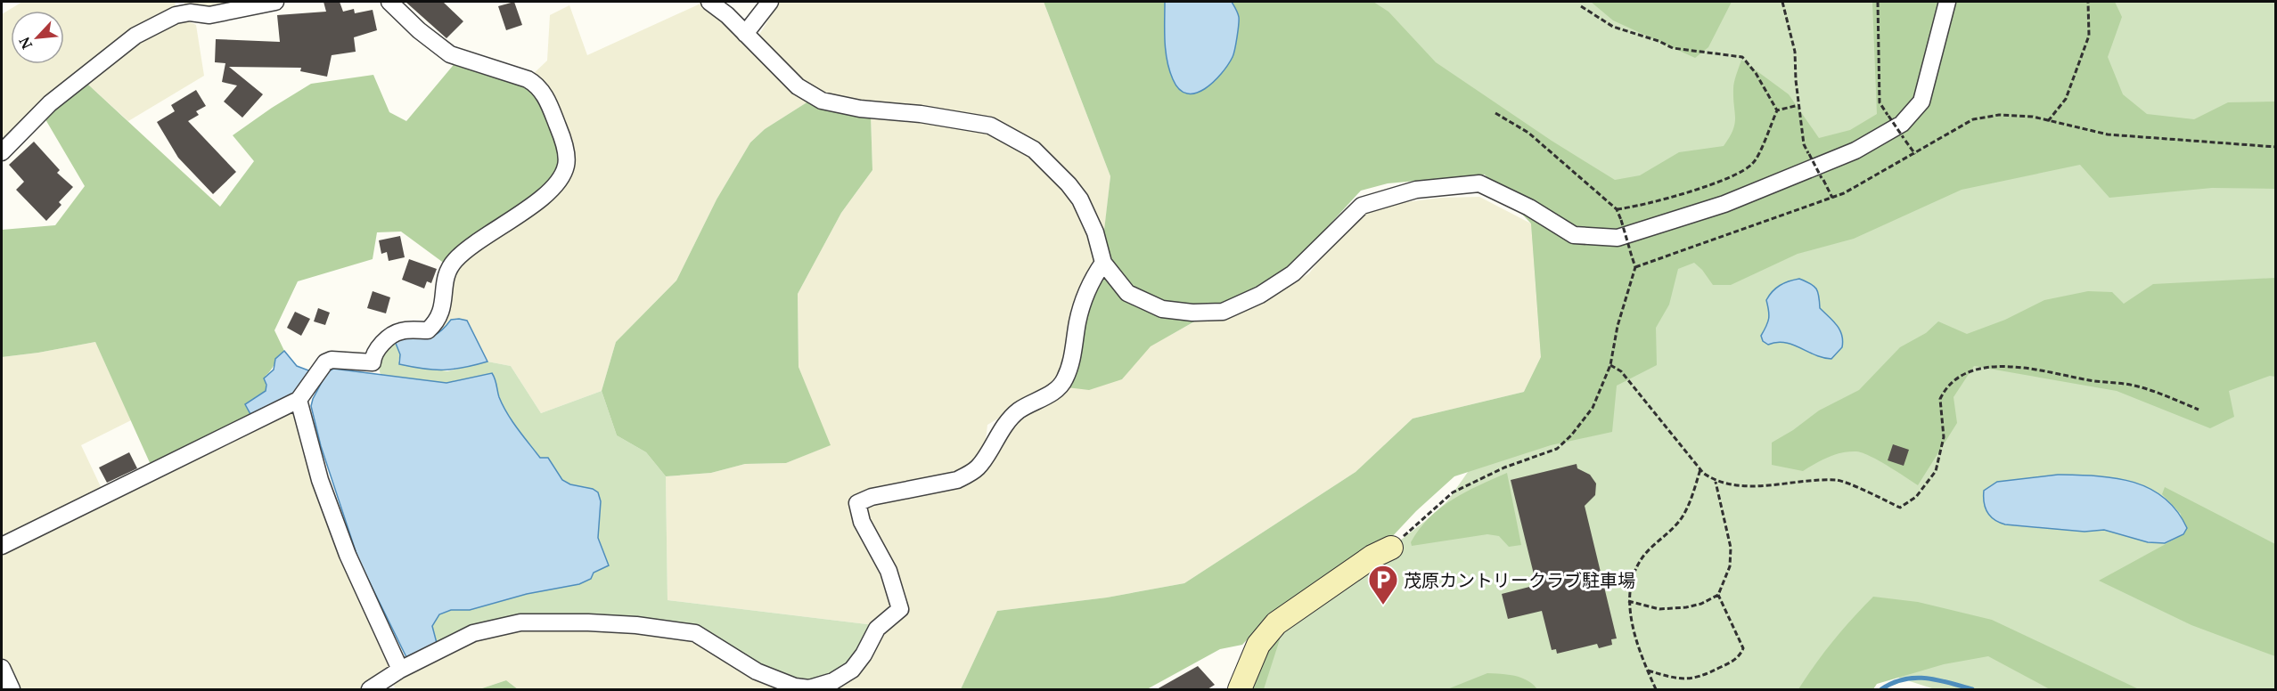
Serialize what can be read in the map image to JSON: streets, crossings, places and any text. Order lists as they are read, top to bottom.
{
  "places": {
    "parking": ["茂原カントリークラブ駐車場"]
  },
  "north": "bottom left"
}
